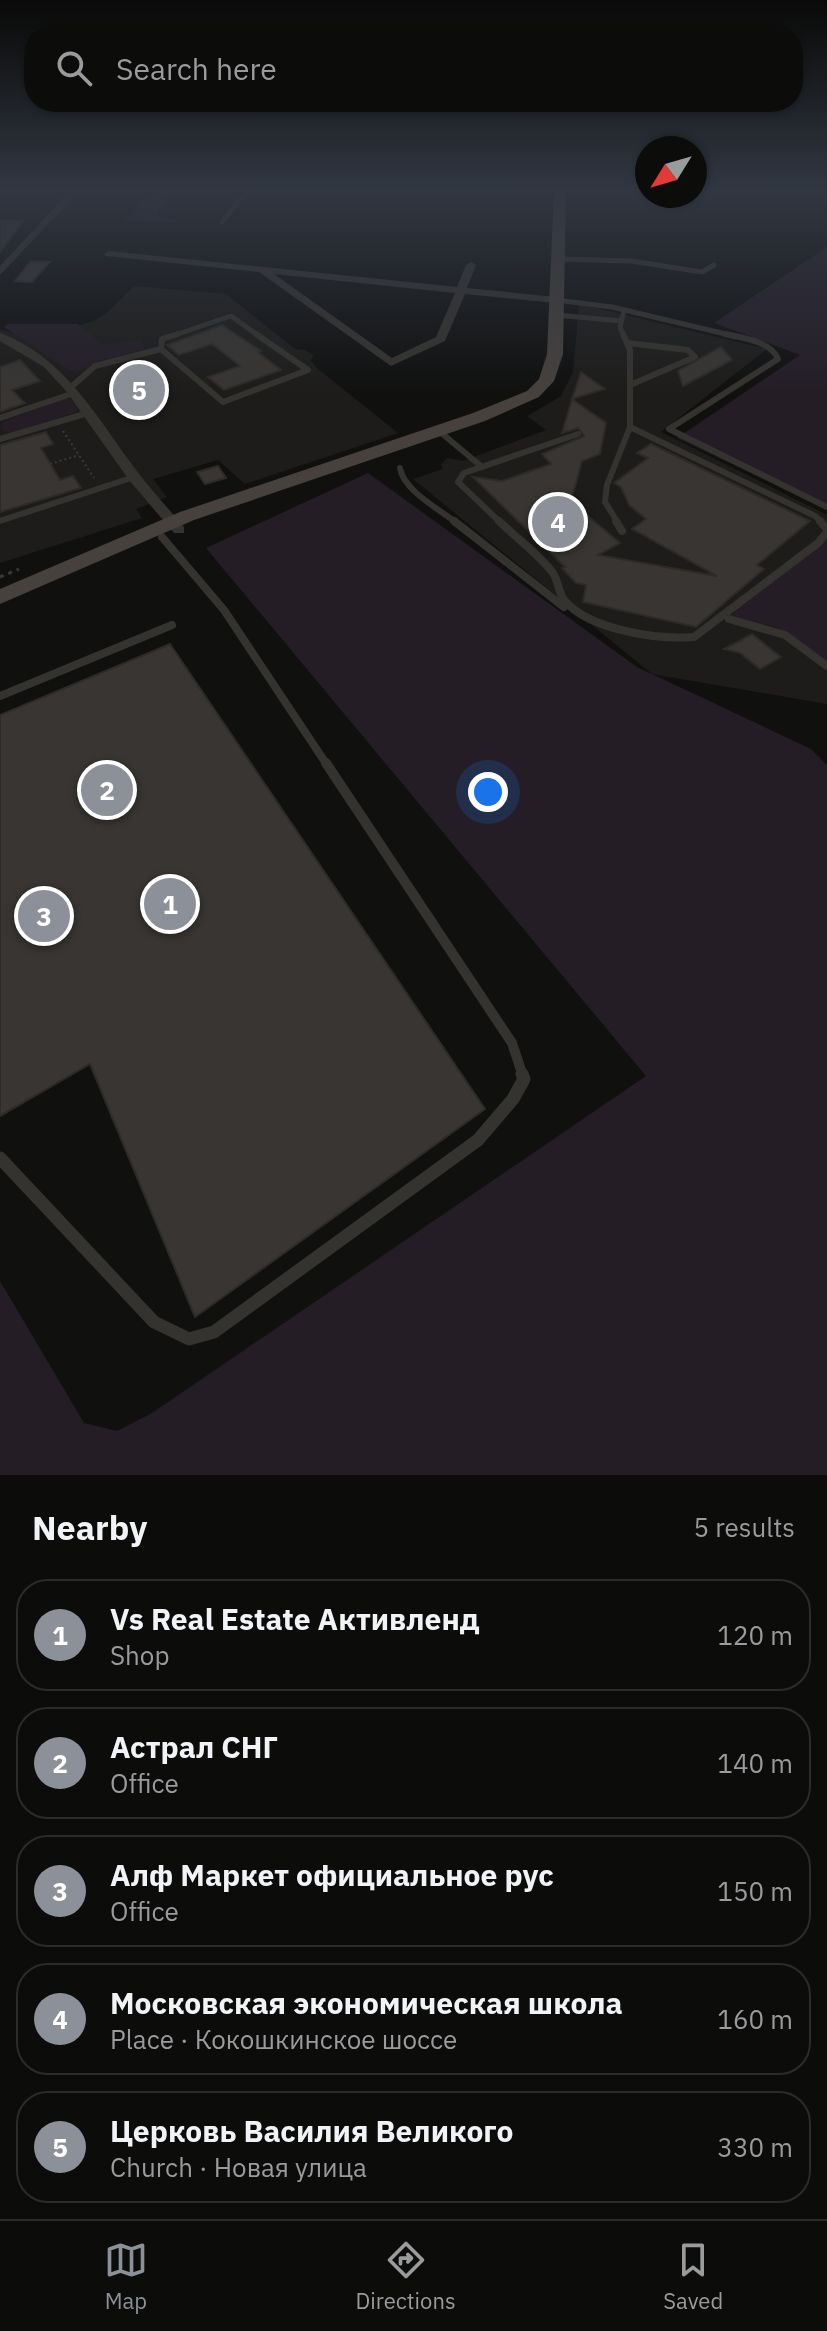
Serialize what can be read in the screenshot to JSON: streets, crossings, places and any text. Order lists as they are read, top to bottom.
{
  "north": "bottom left",
  "page": {
    "search": "Search here",
    "pins": [
      "5",
      "4",
      "2",
      "1",
      "3"
    ],
    "heading": ["Nearby", "5 results"],
    "list": [
      {
        "mark": "1",
        "name": "Vs Real Estate Активленд",
        "note": "Shop",
        "value": "120 m"
      },
      {
        "mark": "2",
        "name": "Астрал СНГ",
        "note": "Office",
        "value": "140 m"
      },
      {
        "mark": "3",
        "name": "Алф Маркет официальное рус",
        "note": "Office",
        "value": "150 m"
      },
      {
        "mark": "4",
        "name": "Московская экономическая школа",
        "note": "Place · Кокошкинское шоссе",
        "value": "160 m"
      },
      {
        "mark": "5",
        "name": "Церковь Василия Великого",
        "note": "Church · Новая улица",
        "value": "330 m"
      }
    ],
    "nav": ["Map", "Directions", "Saved"]
  }
}
